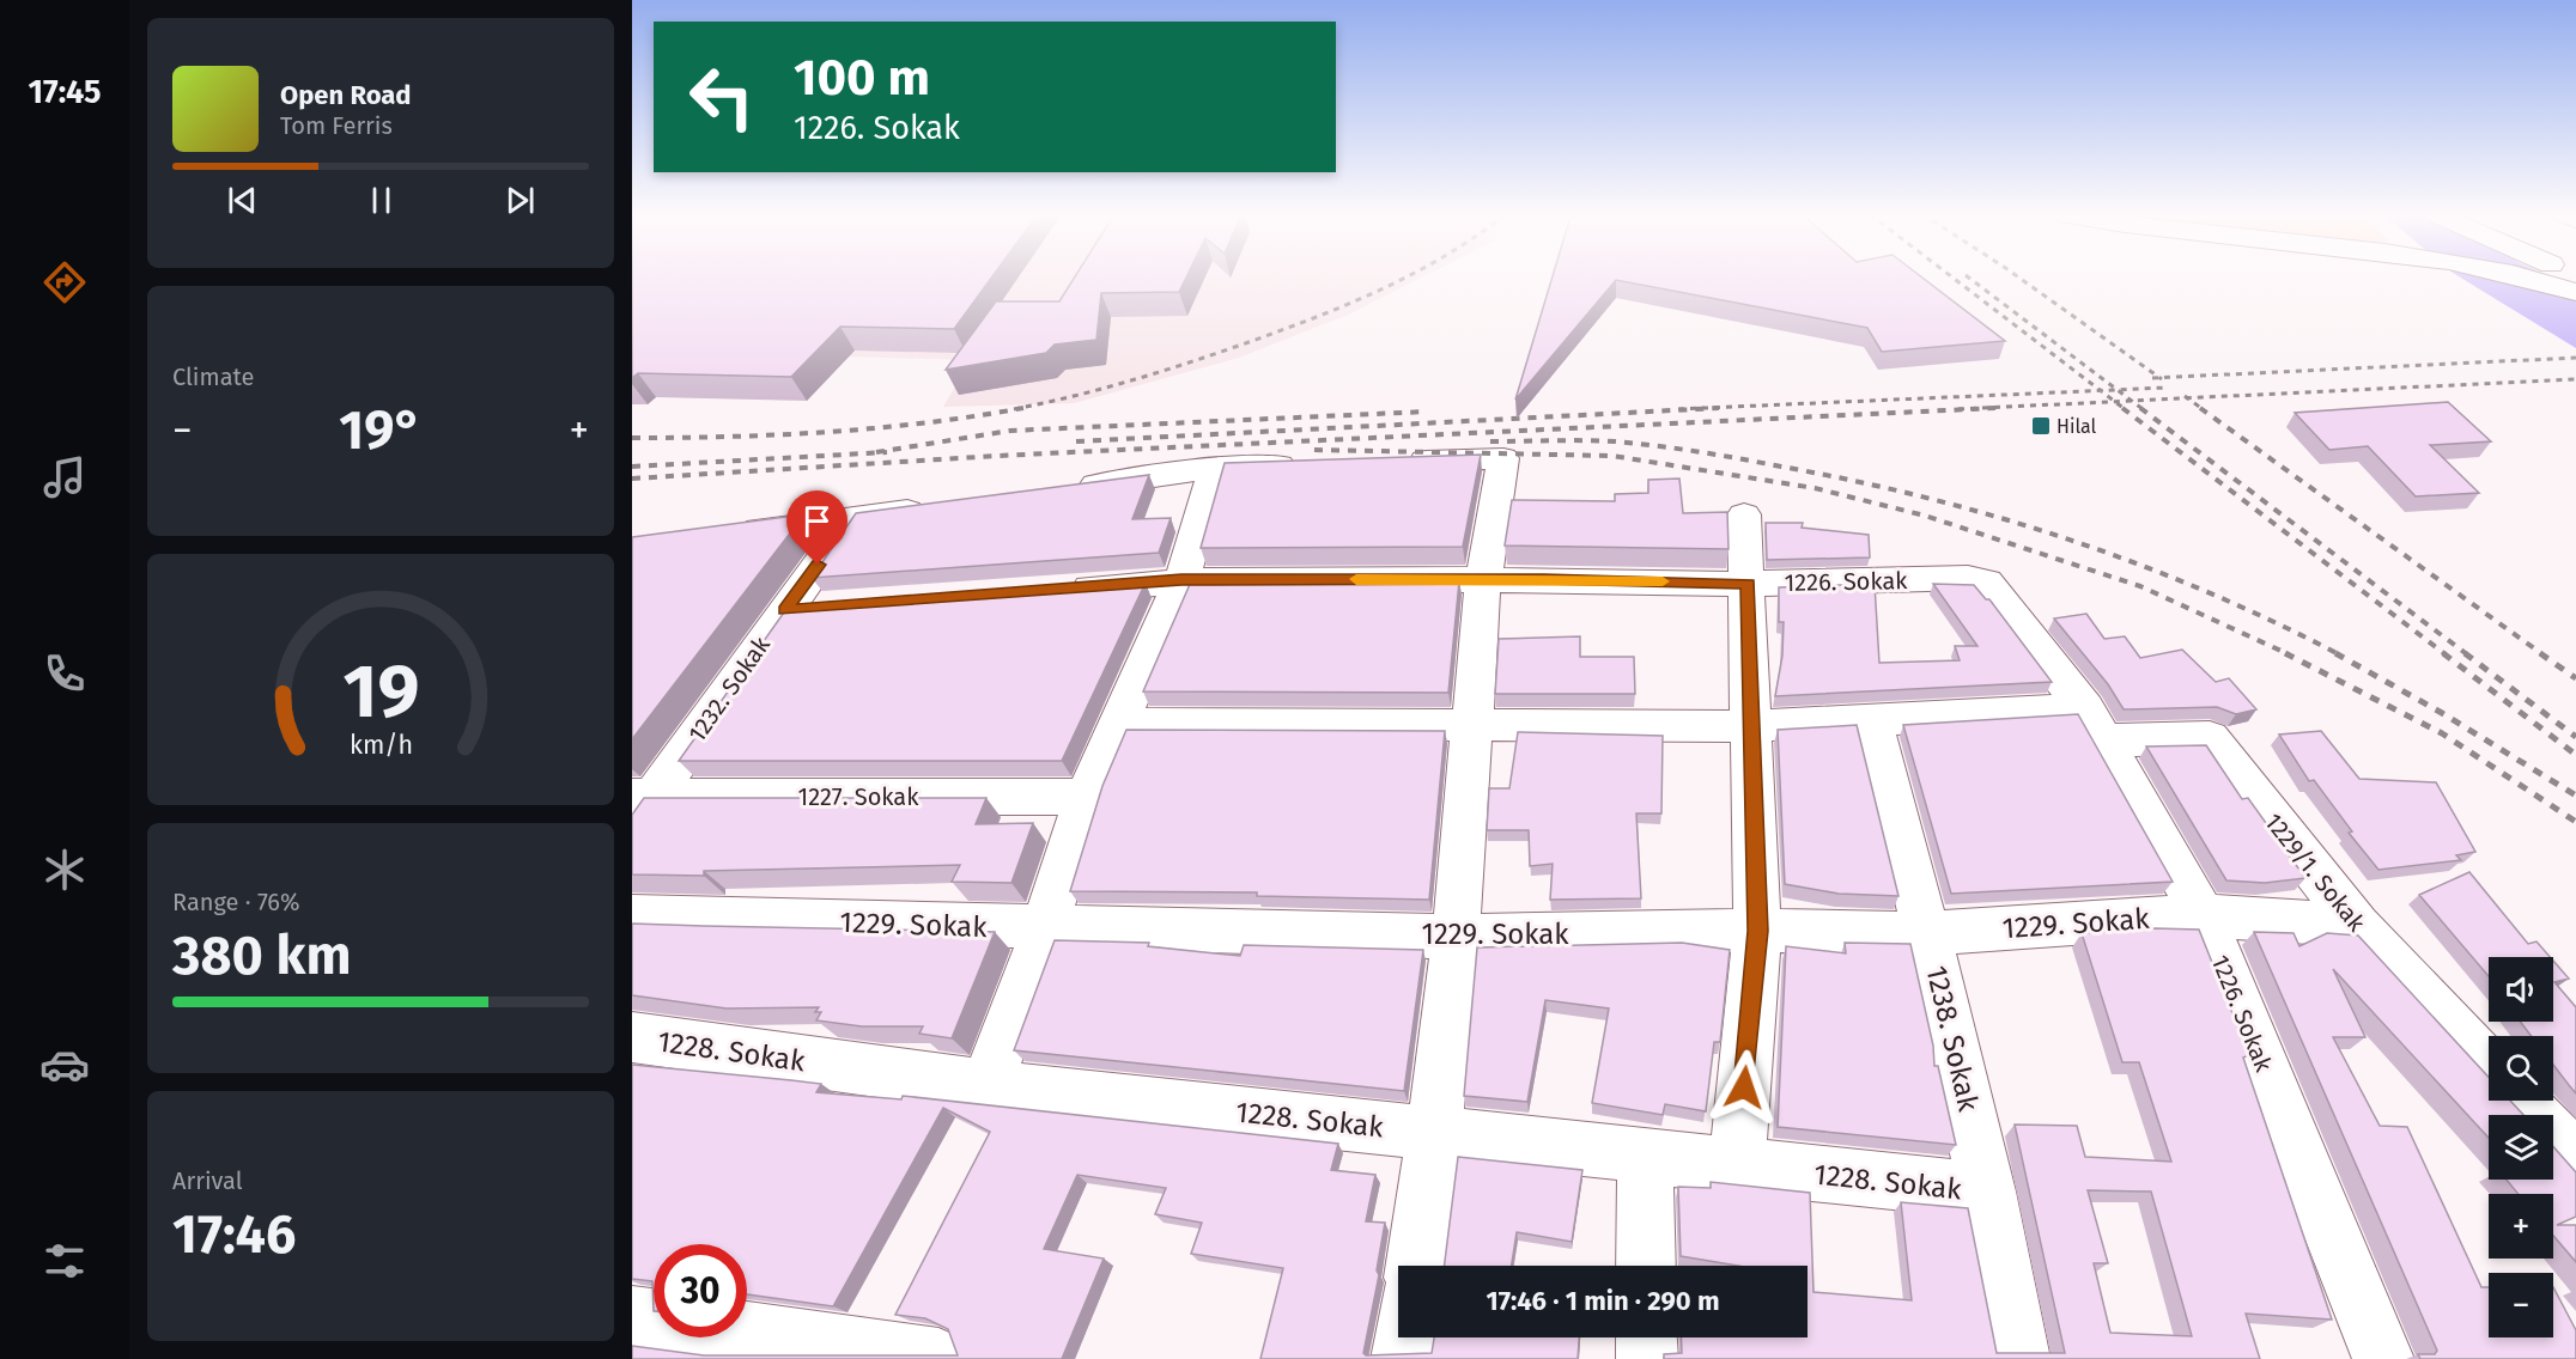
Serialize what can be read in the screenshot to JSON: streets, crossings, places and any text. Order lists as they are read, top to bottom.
{
  "streets": {
    "main road": [
      "1226. Sokak",
      "1232. Sokak",
      "1227. Sokak",
      "1229/1. Sokak",
      "1229. Sokak",
      "1238. Sokak",
      "1228. Sokak"
    ]
  },
  "crossings": [
    ["1226. Sokak", "1229/1. Sokak"],
    ["1226. Sokak", "1229. Sokak"],
    ["1232. Sokak", "1227. Sokak"],
    ["1229/1. Sokak", "1229. Sokak"],
    ["1229. Sokak", "1238. Sokak"],
    ["1238. Sokak", "1228. Sokak"]
  ],
  "places": {
    "transit": ["Hilal"]
  },
  "page": {
    "tabs": "17:45",
    "turn": ["100 m", "1226. Sokak"],
    "song": ["Open Road", "Tom Ferris"],
    "tile": [
      "Climate",
      ["Range · 76%", "380 km"],
      ["Arrival", "17:46"]
    ],
    "heat": ["−", "19°", "+"],
    "map_buttons": ["+", "−"],
    "limit": "30",
    "trip": "17:46 · 1 min · 290 m",
    "gauge": ["19", "km/h"]
  }
}
